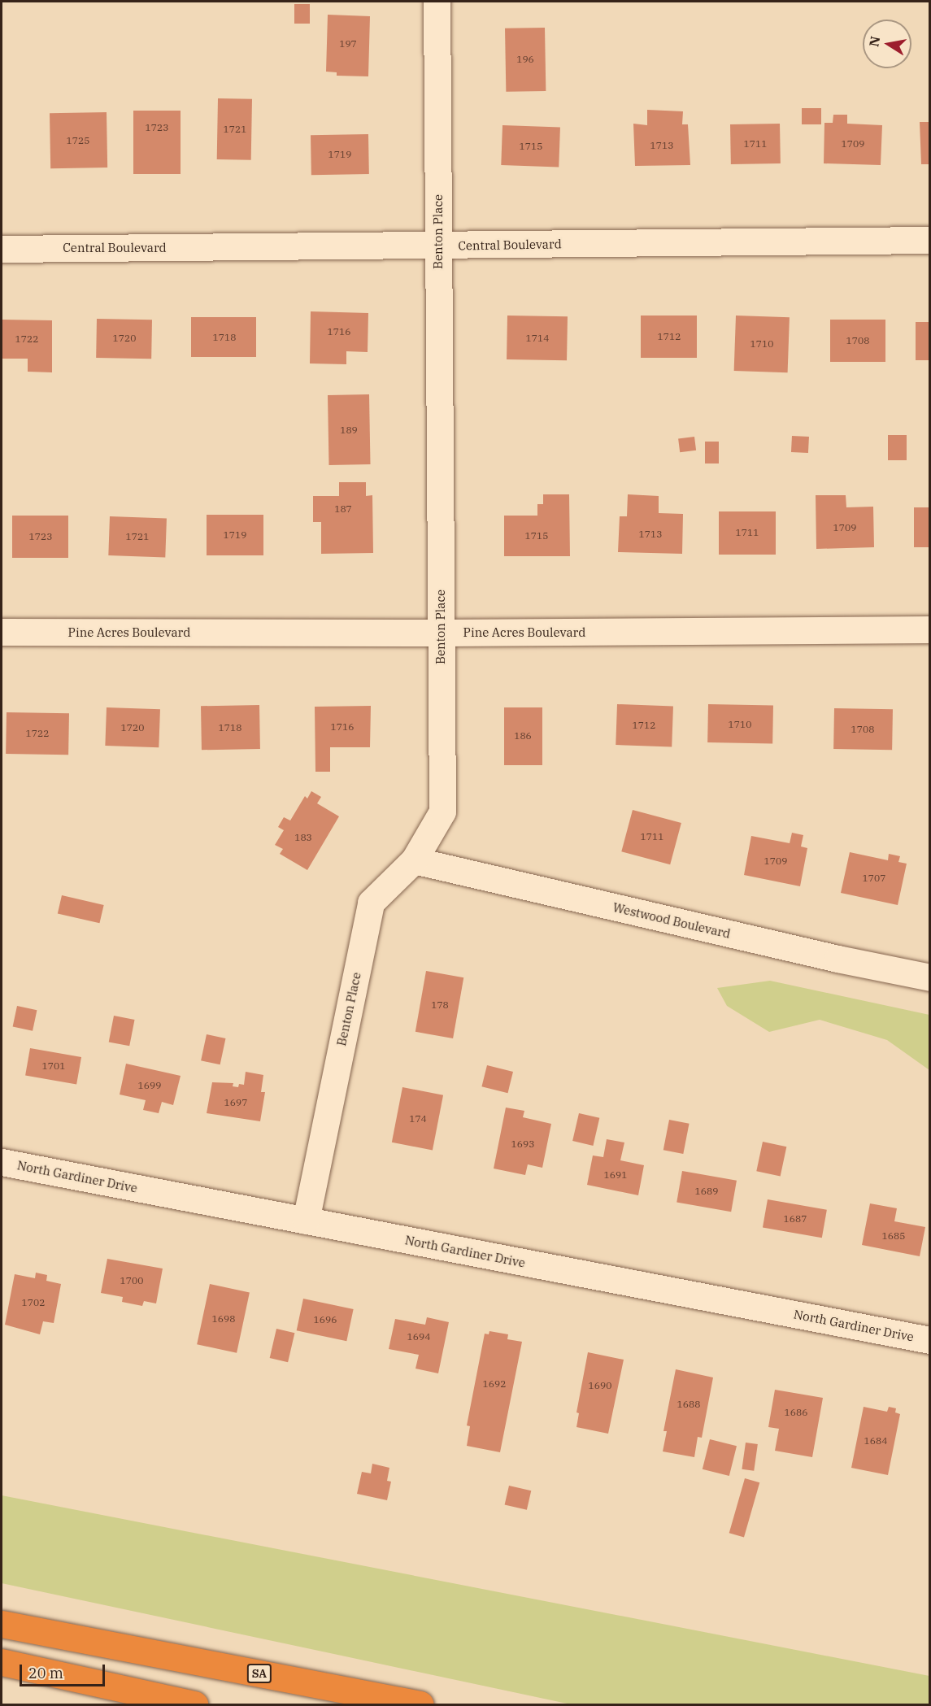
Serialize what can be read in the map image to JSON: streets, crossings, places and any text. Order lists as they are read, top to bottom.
{
  "streets": {
    "highway": ["SA"],
    "street": [
      "Benton Place",
      "Central Boulevard",
      "Pine Acres Boulevard",
      "Westwood Boulevard",
      "North Gardiner Drive"
    ]
  },
  "crossings": [
    ["Benton Place", "Central Boulevard"],
    ["Benton Place", "Pine Acres Boulevard"],
    ["Benton Place", "Westwood Boulevard"],
    ["Benton Place", "North Gardiner Drive"]
  ],
  "house_numbers": [
    "197",
    "196",
    "1723",
    "1721",
    "1725",
    "1711",
    "1709",
    "1713",
    "1715",
    "1719",
    "1716",
    "1712",
    "1718",
    "1720",
    "1714",
    "1722",
    "1708",
    "1710",
    "189",
    "187",
    "1709",
    "1711",
    "1713",
    "1719",
    "1715",
    "1723",
    "1721",
    "1710",
    "1712",
    "1716",
    "1720",
    "1718",
    "1708",
    "1722",
    "186",
    "1711",
    "183",
    "1709",
    "1707",
    "178",
    "1701",
    "1699",
    "1697",
    "174",
    "1693",
    "1691",
    "1689",
    "1687",
    "1685",
    "1700",
    "1702",
    "1698",
    "1696",
    "1694",
    "1692",
    "1690",
    "1688",
    "1686",
    "1684"
  ],
  "scale_bar": "20 m",
  "north": "left"
}
